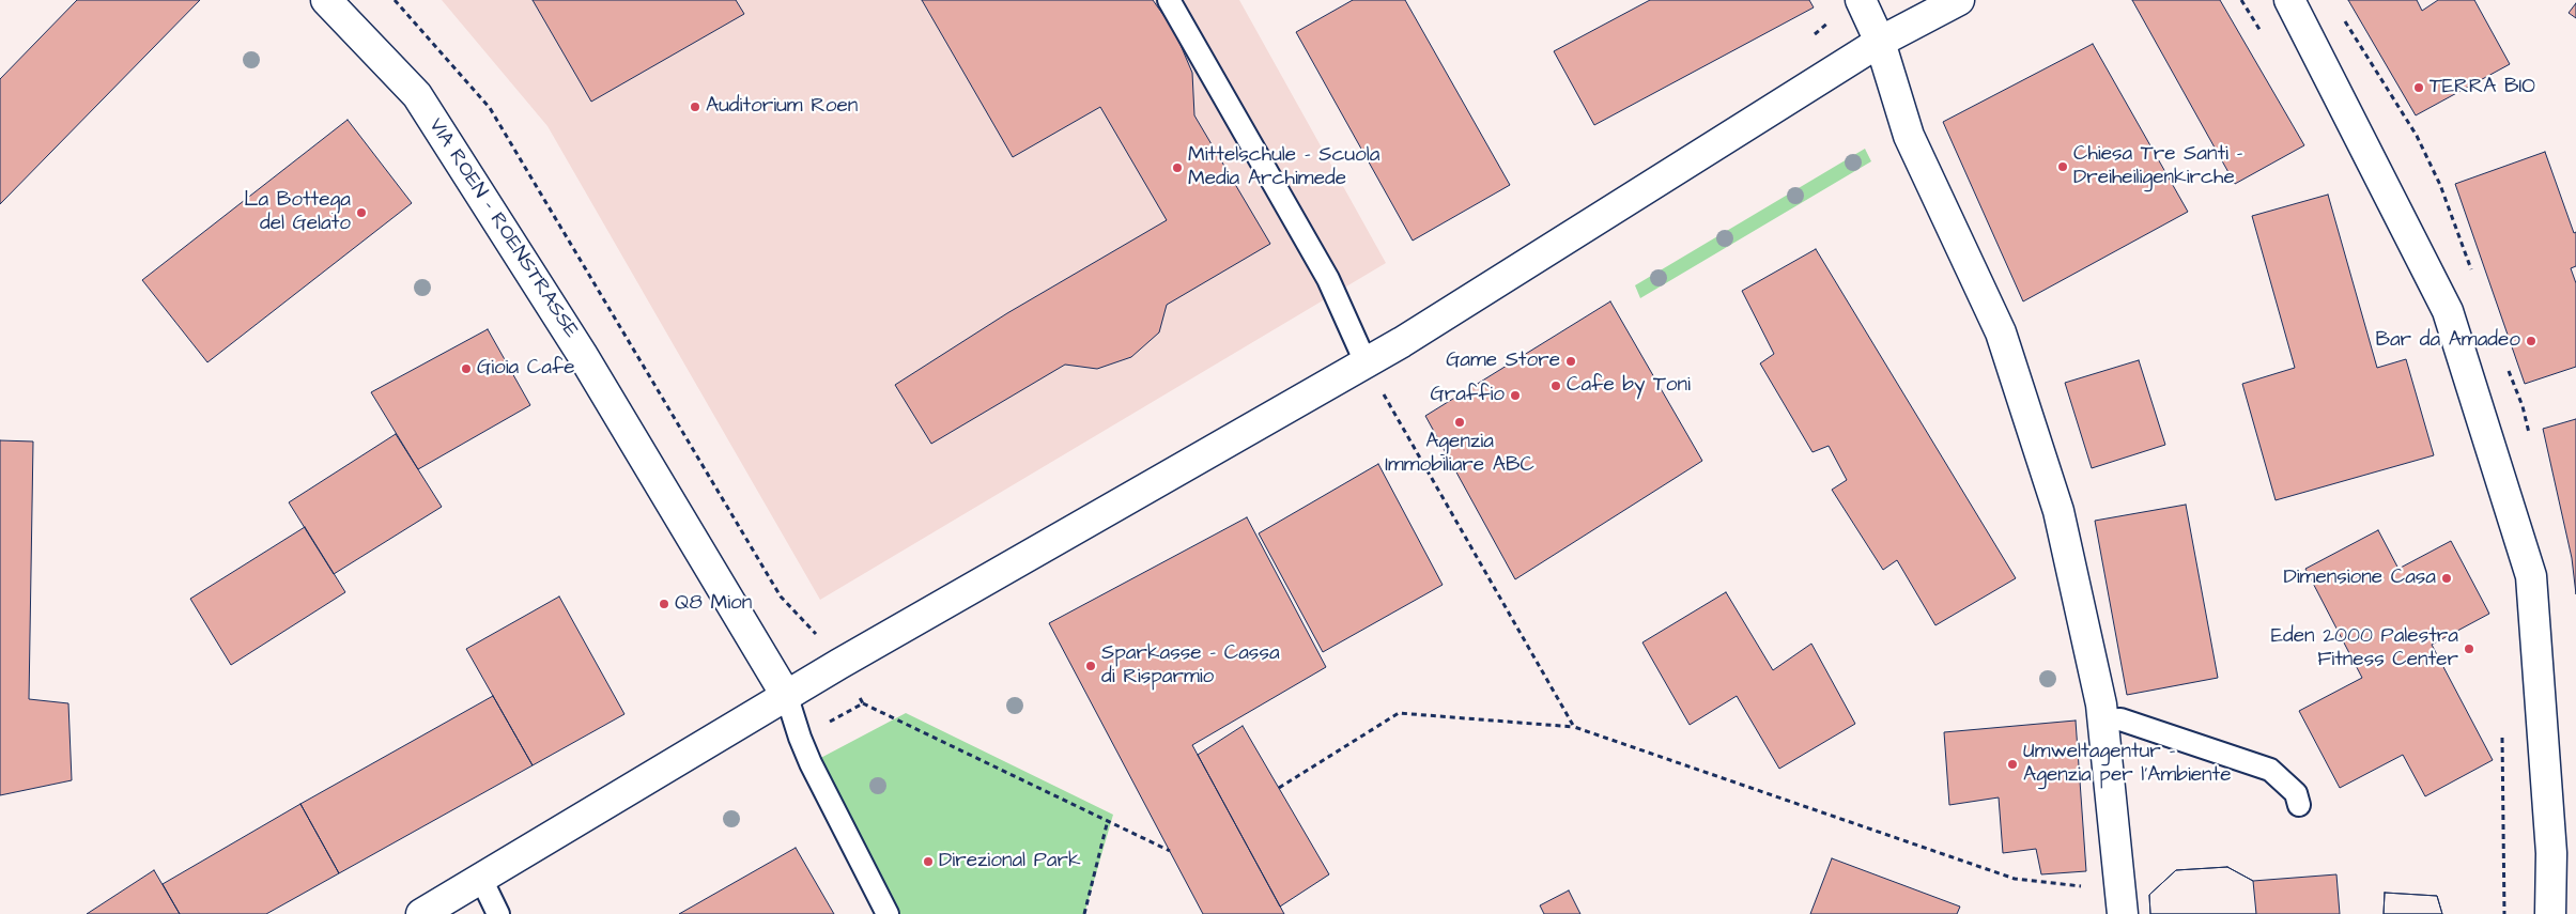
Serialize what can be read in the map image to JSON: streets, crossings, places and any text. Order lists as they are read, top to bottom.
{
  "streets": {
    "street": ["VIA ROEN - ROENSTRASSE"]
  },
  "places": [
    "TERRA BIO",
    "Auditorium Roen",
    "Chiesa Tre Santi - Dreiheiligenkirche",
    "Mittelschule - Scuola Media Archimede",
    "La Bottega del Gelato",
    "Bar da Amadeo",
    "Game Store",
    "Gioia Cafe",
    "Cafe by Toni",
    "Graffio",
    "Agenzia Immobiliare ABC",
    "Dimensione Casa",
    "Q8 Mion",
    "Eden 2000 Palestra Fitness Center",
    "Sparkasse - Cassa di Risparmio",
    "Umweltagentur - Agenzia per l'Ambiente",
    "Direzional Park"
  ]
}
